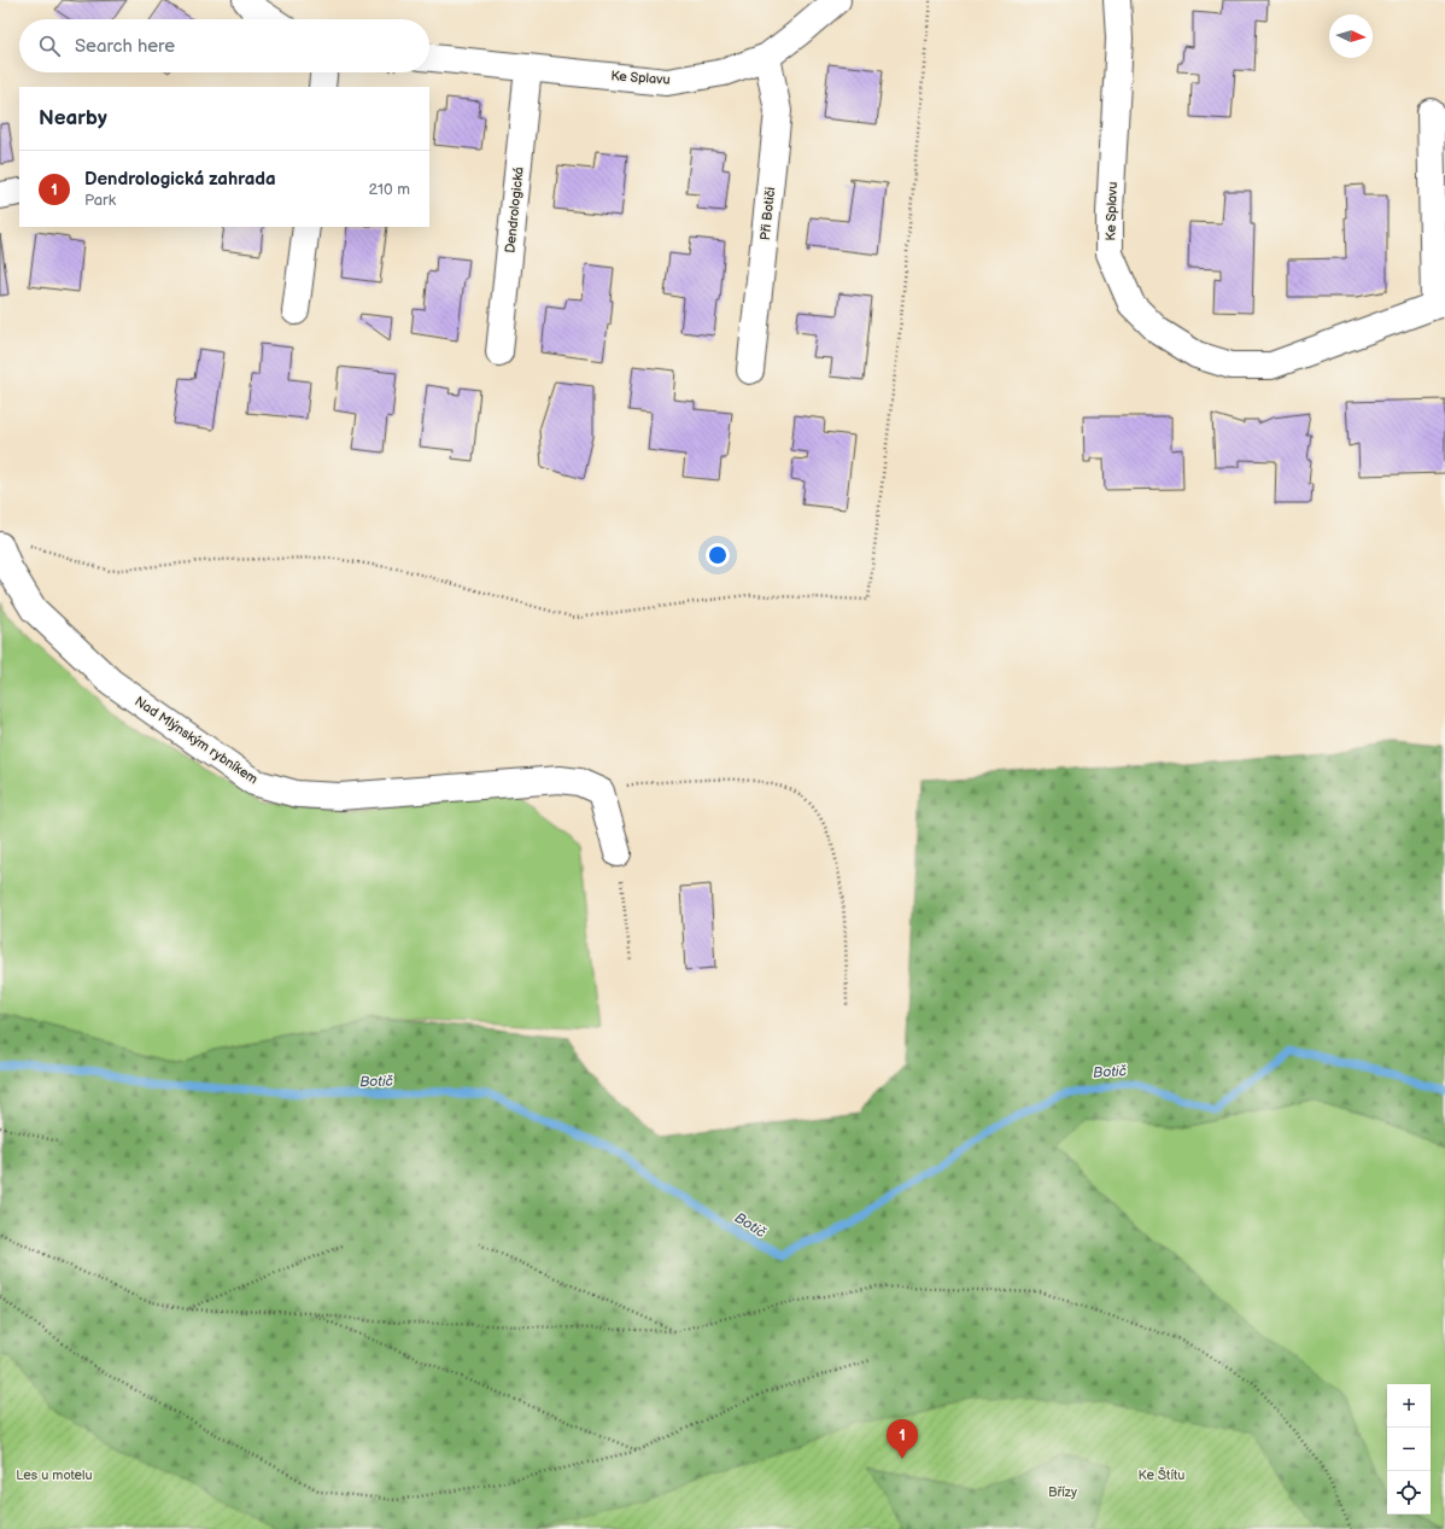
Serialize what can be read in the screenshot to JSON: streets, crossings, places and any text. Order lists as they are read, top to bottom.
{
  "streets": {
    "street": [
      "Ke Splavu",
      "Dendrologická",
      "Při Botiči",
      "Nad Mlýnským rybníkem"
    ]
  },
  "crossings": [
    ["Ke Splavu", "Dendrologická"],
    ["Ke Splavu", "Při Botiči"]
  ],
  "water": ["Botič"],
  "parks": ["Les u motelu", "Ke Štítu", "Břízy"],
  "north": "right",
  "page": {
    "search": "Search here",
    "heading": "Nearby",
    "list": [
      {
        "mark": "1",
        "name": "Dendrologická zahrada",
        "note": "Park",
        "value": "210 m"
      }
    ],
    "map_buttons": ["+", "−"],
    "pins": "1"
  }
}
